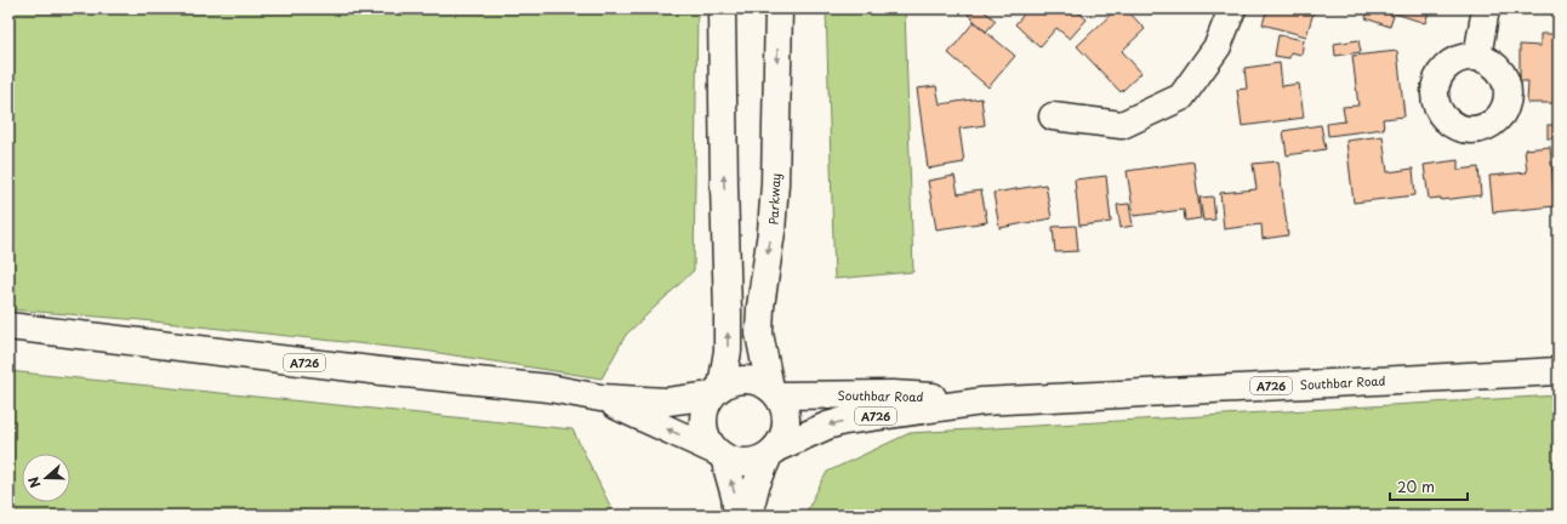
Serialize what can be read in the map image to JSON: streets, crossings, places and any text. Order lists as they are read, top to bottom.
{
  "streets": {
    "main road": ["Parkway", "A726", "Southbar Road"]
  },
  "crossings": [
    ["Parkway", "A726"],
    ["Parkway", "Southbar Road"],
    ["A726", "Southbar Road"]
  ],
  "scale_bar": "20 m",
  "north": "left"
}
